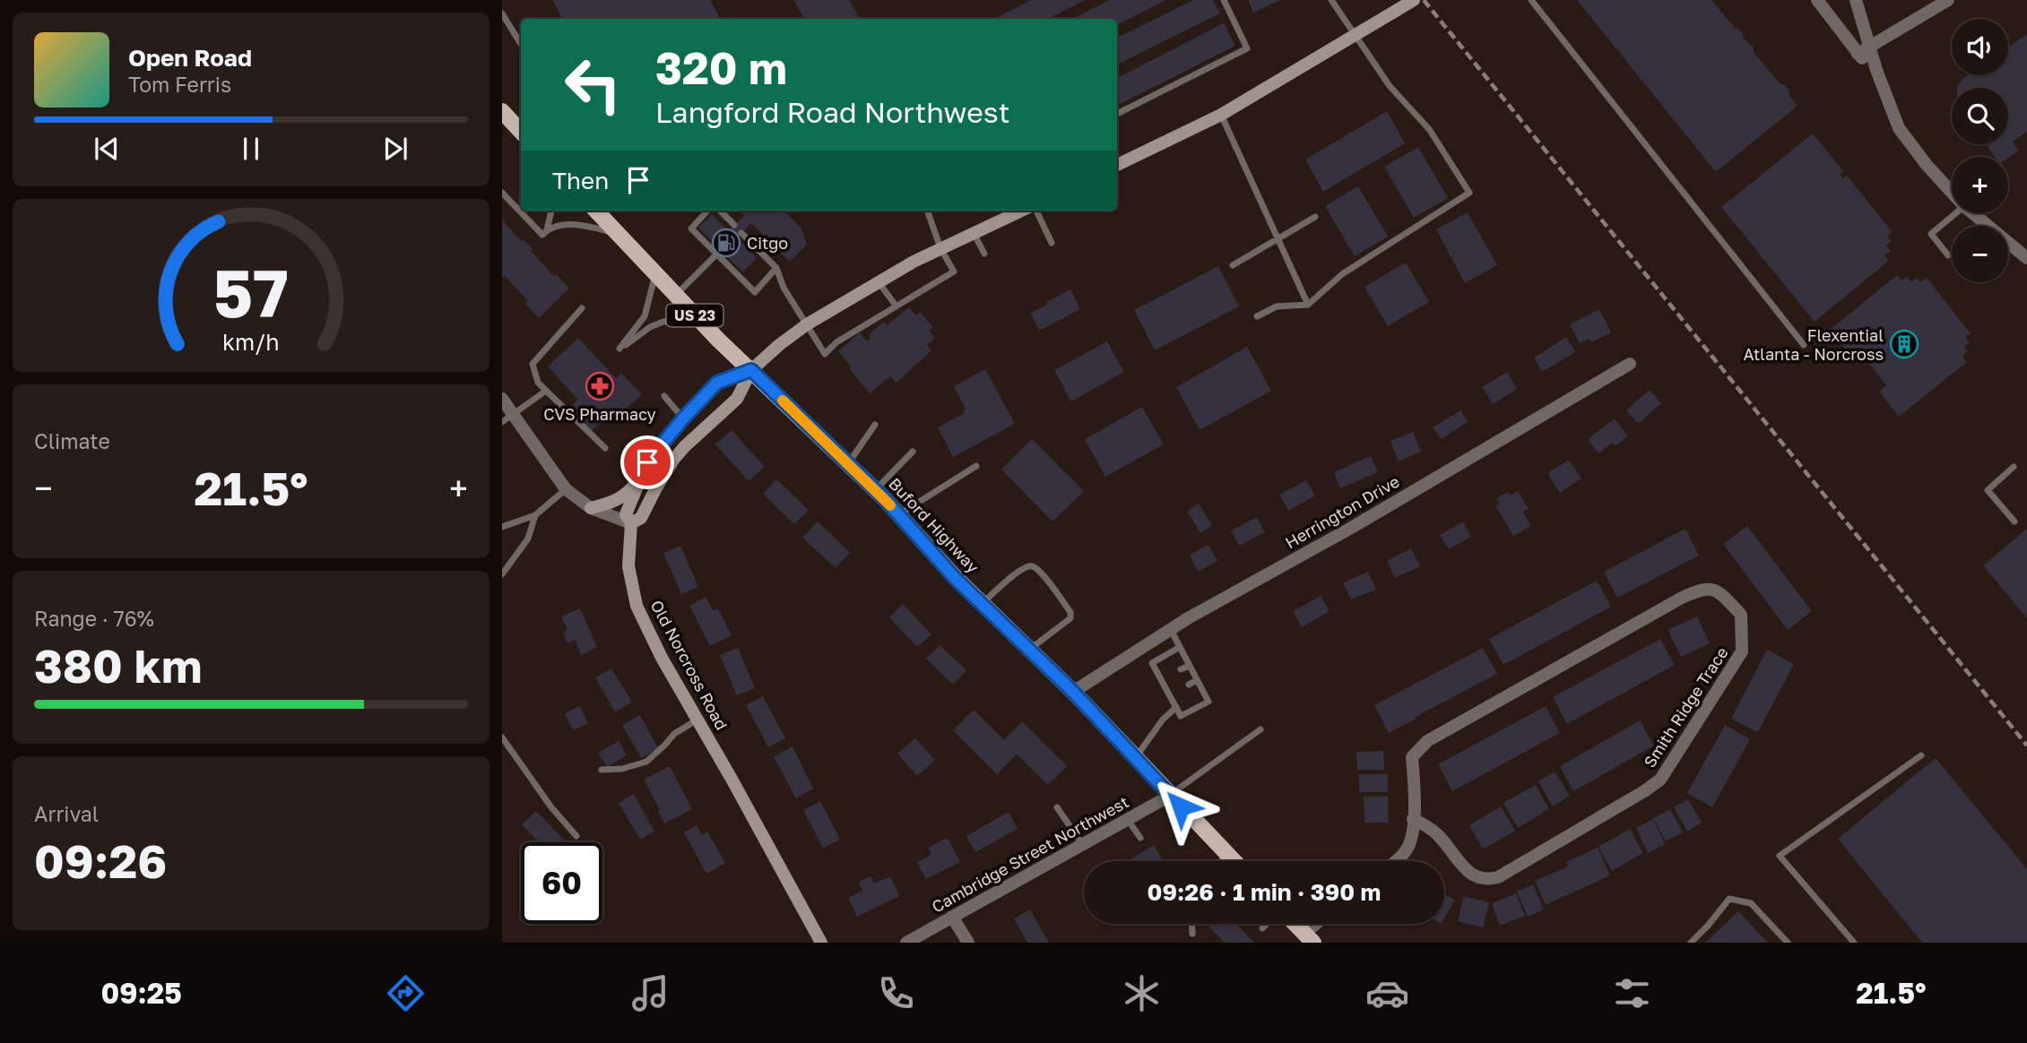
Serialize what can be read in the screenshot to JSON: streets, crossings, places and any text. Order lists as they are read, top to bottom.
{
  "streets": {
    "main road": ["US 23", "Buford Highway"],
    "street": [
      "Herrington Drive",
      "Old Norcross Road",
      "Smith Ridge Trace",
      "Cambridge Street Northwest"
    ]
  },
  "crossings": [
    ["Herrington Drive", "Buford Highway"],
    ["Buford Highway", "Cambridge Street Northwest"]
  ],
  "places": {
    "fuel station": ["Citgo"],
    "building": ["Flexential Atlanta - Norcross"],
    "pharmacy": ["CVS Pharmacy"]
  },
  "page": {
    "map_buttons": ["+", "−"],
    "turn": ["320 m", "Langford Road Northwest"],
    "song": ["Open Road", "Tom Ferris"],
    "then": "Then",
    "tile": [
      "Climate",
      ["Range · 76%", "380 km"],
      ["Arrival", "09:26"]
    ],
    "heat": ["−", "21.5°", "+"],
    "limit": "60",
    "trip": "09:26 · 1 min · 390 m",
    "tabs": ["09:25", "21.5°"],
    "gauge": ["57", "km/h"]
  }
}
